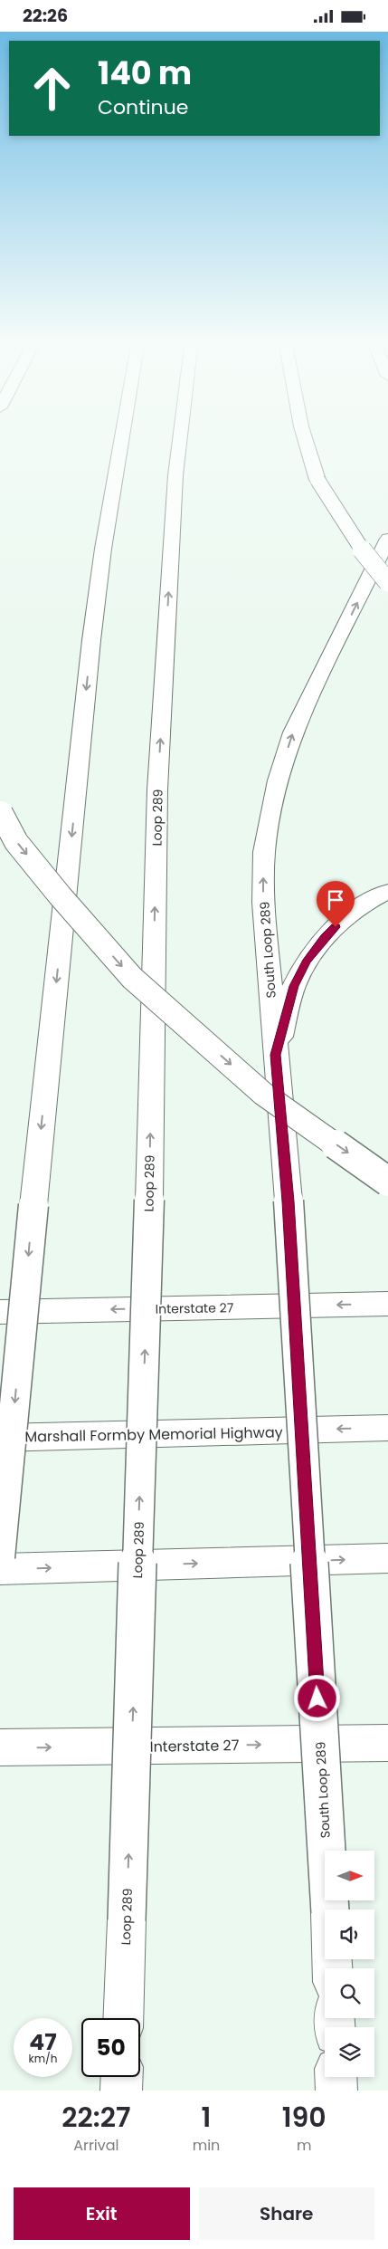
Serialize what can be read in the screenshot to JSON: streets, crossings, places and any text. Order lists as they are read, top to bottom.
{
  "streets": {
    "main road": [
      "Loop 289",
      "South Loop 289",
      "Interstate 27",
      "Marshall Formby Memorial Highway"
    ]
  },
  "north": "right",
  "page": {
    "status": "22:26",
    "turn": ["140 m", "Continue"],
    "speed": "47 km/h",
    "limit": "50",
    "eta": [
      "22:27",
      "Arrival",
      "1",
      "min",
      "190",
      "m"
    ],
    "buttons": ["Exit", "Share"]
  }
}
